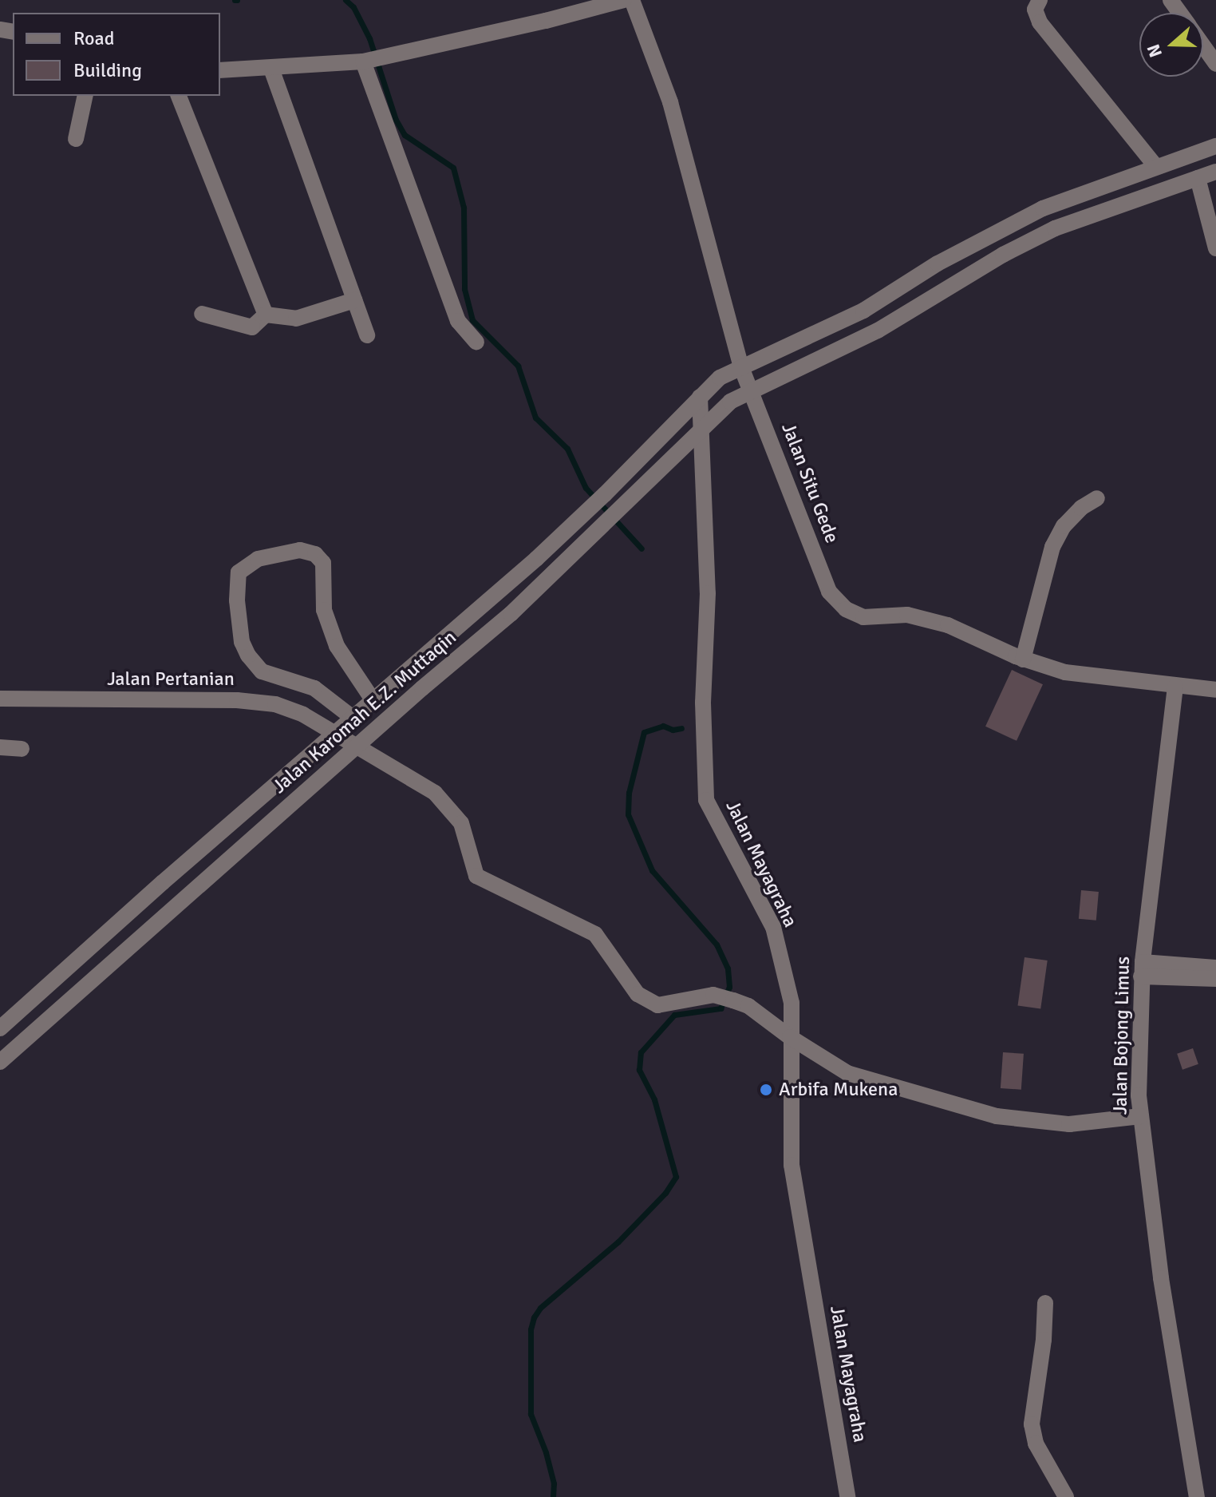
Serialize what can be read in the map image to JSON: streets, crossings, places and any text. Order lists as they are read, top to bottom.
{
  "streets": {
    "street": [
      "Jalan Situ Gede",
      "Jalan Pertanian",
      "Jalan Karomah E.Z. Muttaqin",
      "Jalan Mayagraha",
      "Jalan Bojong Limus"
    ]
  },
  "crossings": [
    ["Jalan Situ Gede", "Jalan Karomah E.Z. Muttaqin"],
    ["Jalan Situ Gede", "Jalan Bojong Limus"],
    ["Jalan Pertanian", "Jalan Karomah E.Z. Muttaqin"],
    ["Jalan Pertanian", "Jalan Mayagraha"],
    ["Jalan Karomah E.Z. Muttaqin", "Jalan Mayagraha"]
  ],
  "places": ["Arbifa Mukena"],
  "legend": ["Road", "Building"],
  "north": "left"
}
